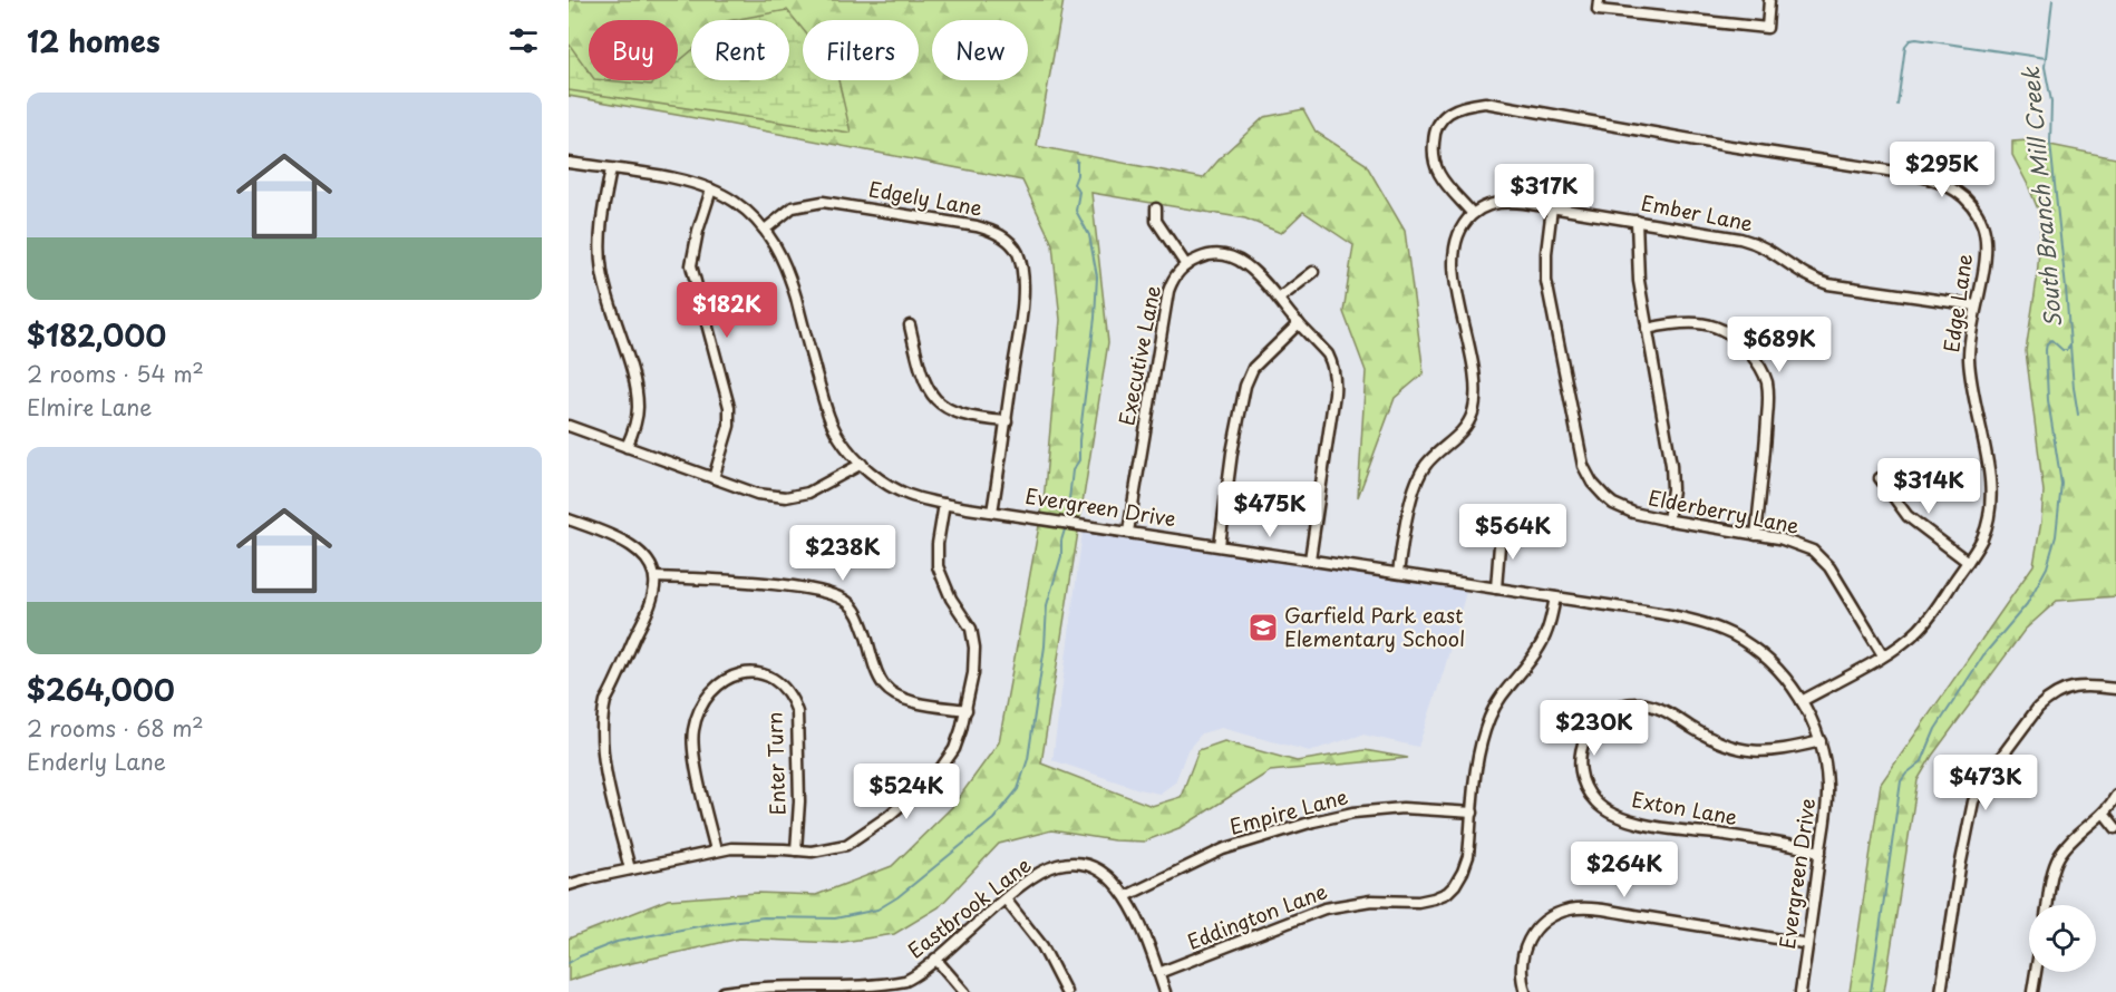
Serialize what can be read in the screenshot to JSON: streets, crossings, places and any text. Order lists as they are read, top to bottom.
{
  "streets": {
    "street": [
      "Edgely Lane",
      "Ember Lane",
      "Edge Lane",
      "Executive Lane",
      "Evergreen Drive",
      "Elderberry Lane",
      "Enter Turn",
      "Exton Lane",
      "Empire Lane",
      "Eastbrook Lane",
      "Eddington Lane"
    ]
  },
  "crossings": [
    ["Edgely Lane", "Evergreen Drive"],
    ["Ember Lane", "Edge Lane"],
    ["Ember Lane", "Elderberry Lane"],
    ["Edge Lane", "Evergreen Drive"],
    ["Edge Lane", "Elderberry Lane"],
    ["Executive Lane", "Evergreen Drive"],
    ["Evergreen Drive", "Exton Lane"],
    ["Evergreen Drive", "Eddington Lane"],
    ["Empire Lane", "Eastbrook Lane"],
    ["Empire Lane", "Eddington Lane"],
    ["Eastbrook Lane", "Eddington Lane"]
  ],
  "water": ["South Branch Mill Creek"],
  "places": {
    "school or university": ["Garfield Park east Elementary School"]
  },
  "page": {
    "heading": "12 homes",
    "chip": [
      "Buy",
      "Rent",
      "Filters",
      "New"
    ],
    "list": [
      {
        "name": "$182,000",
        "note": "2 rooms · 54 m² · Elmire Lane"
      },
      {
        "name": "$264,000",
        "note": "2 rooms · 68 m² · Enderly Lane"
      }
    ],
    "price": [
      "$295K",
      "$317K",
      "$182K",
      "$689K",
      "$314K",
      "$475K",
      "$564K",
      "$238K",
      "$230K",
      "$473K",
      "$524K",
      "$264K"
    ]
  }
}
